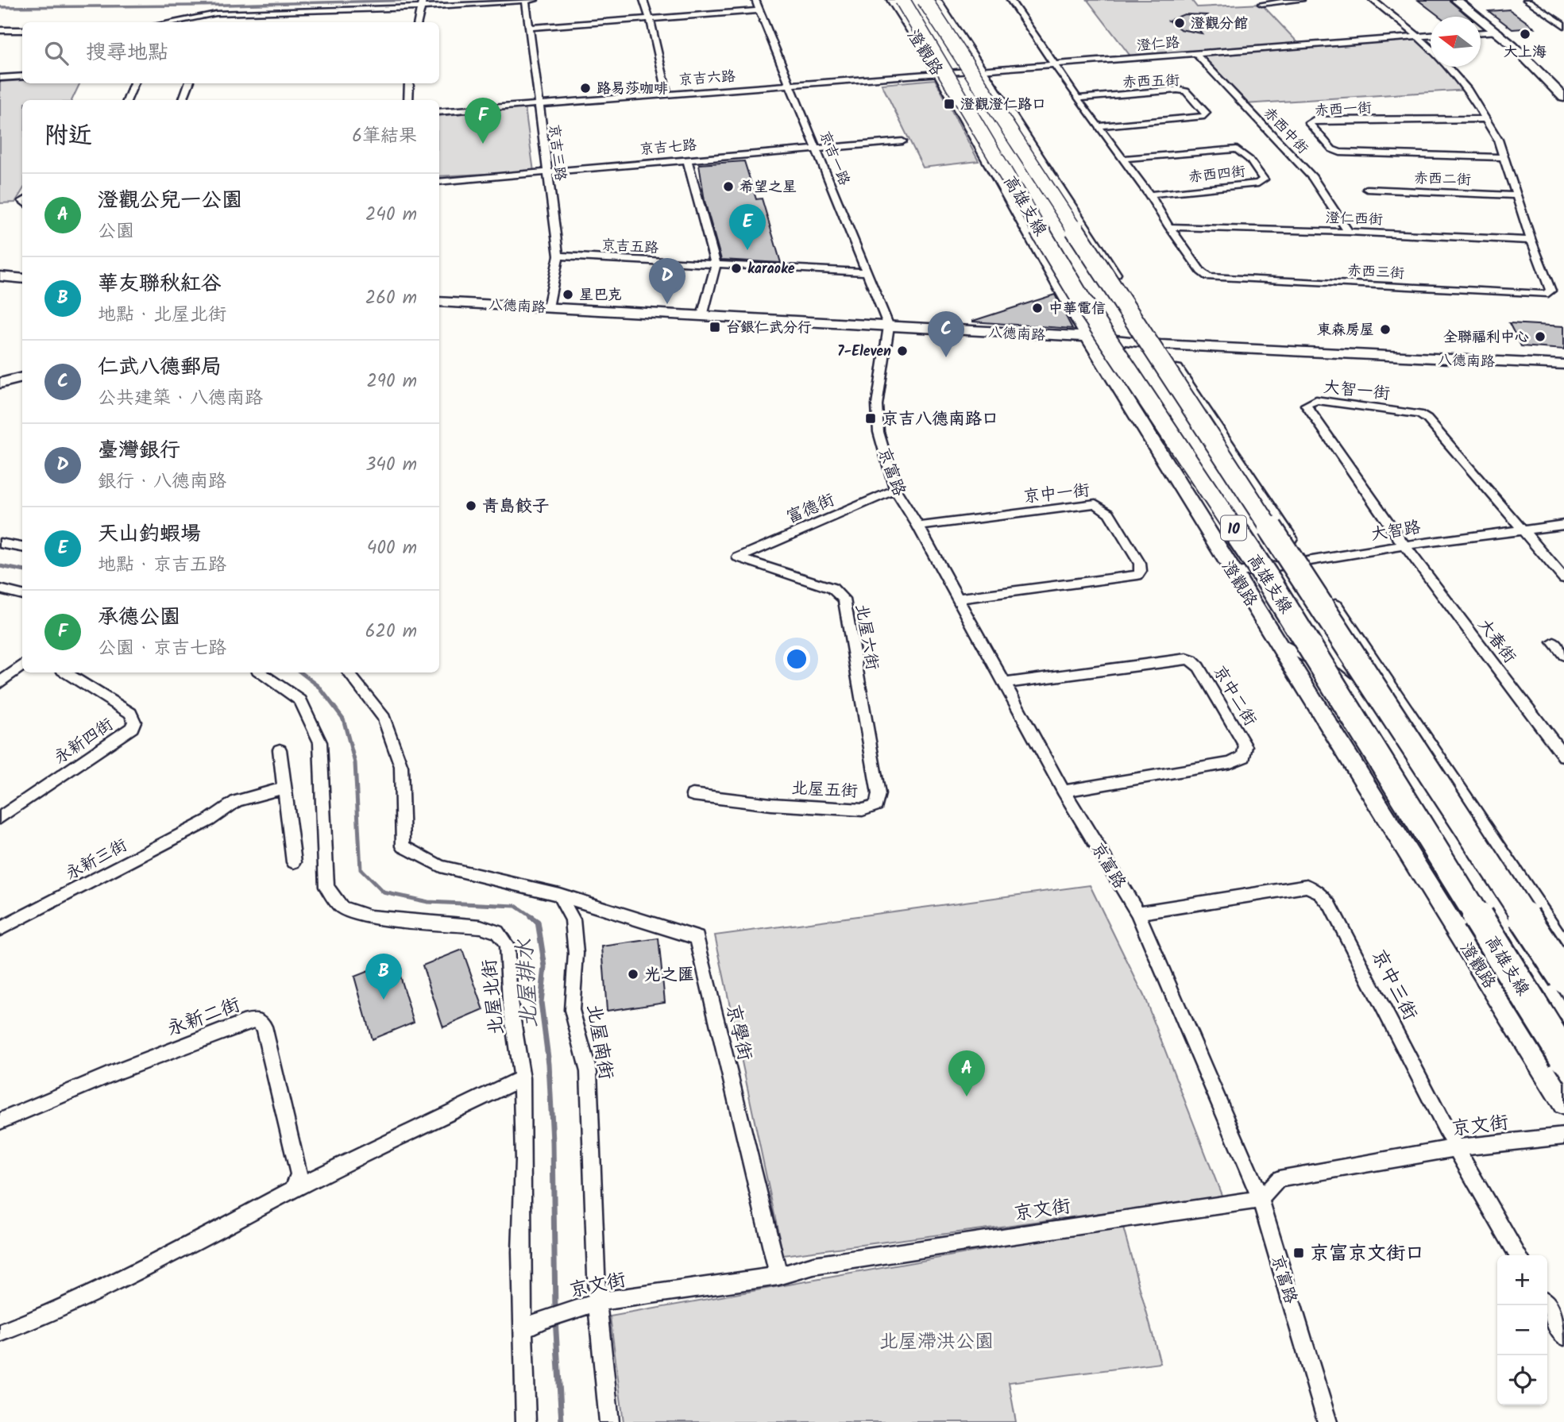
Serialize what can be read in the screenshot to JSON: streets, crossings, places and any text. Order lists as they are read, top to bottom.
{
  "streets": {
    "highway": ["高雄支線", "10"],
    "street": [
      "澄仁路",
      "澄觀路",
      "京吉六路",
      "赤西五街",
      "赤西一街",
      "赤西中街",
      "京吉七路",
      "京吉三路",
      "京吉一路",
      "赤西四街",
      "赤西二街",
      "澄仁西街",
      "京吉五路",
      "赤西三街",
      "八德南路",
      "大智一街",
      "京富路",
      "京中一街",
      "富德街",
      "大智路",
      "北屋六街",
      "大春街",
      "京中二街",
      "永新四街",
      "北屋五街",
      "永新三街",
      "京中三街",
      "北屋北街",
      "永新二街",
      "京學街",
      "北屋南街",
      "京文街"
    ]
  },
  "crossings": [
    ["澄仁路", "京吉六路"],
    ["澄仁路", "赤西中街"],
    ["澄觀路", "京吉六路"],
    ["澄觀路", "八德南路"],
    ["澄觀路", "大智路"],
    ["京吉六路", "京吉三路"],
    ["京吉六路", "京吉一路"],
    ["赤西中街", "澄仁西街"],
    ["京吉七路", "京吉三路"],
    ["京吉七路", "京吉一路"],
    ["京吉三路", "京吉五路"],
    ["京吉三路", "八德南路"],
    ["京吉一路", "京吉五路"],
    ["京吉一路", "八德南路"],
    ["京吉一路", "京富路"],
    ["澄仁西街", "赤西三街"],
    ["八德南路", "京富路"],
    ["大智一街", "大智路"],
    ["大智一街", "大春街"],
    ["京富路", "京中一街"],
    ["京富路", "富德街"],
    ["京富路", "京中二街"],
    ["京富路", "京中三街"],
    ["京富路", "京文街"],
    ["富德街", "北屋六街"],
    ["大智路", "大春街"],
    ["北屋六街", "北屋五街"],
    ["京中三街", "京文街"],
    ["北屋北街", "京文街"],
    ["京學街", "北屋南街"],
    ["京學街", "京文街"],
    ["北屋南街", "京文街"]
  ],
  "water": ["北屋排水"],
  "parks": ["北屋滯洪公園"],
  "places": {
    "other": [
      "澄觀分館",
      "大上海",
      "路易莎咖啡",
      "希望之星",
      "karaoke",
      "星巴克",
      "中華電信",
      "東森房屋",
      "全聯福利中心",
      "7-Eleven",
      "青島餃子",
      "光之匯"
    ],
    "transit": [
      "澄觀澄仁路口",
      "台銀仁武分行",
      "京吉八德南路口",
      "京富京文街口"
    ]
  },
  "north": "left",
  "page": {
    "search": "搜尋地點",
    "pins": [
      "F",
      "E",
      "D",
      "C",
      "B",
      "A"
    ],
    "heading": ["附近", "6筆結果"],
    "list": [
      {
        "mark": "A",
        "name": "澄觀公兒一公園",
        "note": "公園",
        "value": "240 m"
      },
      {
        "mark": "B",
        "name": "華友聯秋紅谷",
        "note": "地點 · 北屋北街",
        "value": "260 m"
      },
      {
        "mark": "C",
        "name": "仁武八德郵局",
        "note": "公共建築 · 八德南路",
        "value": "290 m"
      },
      {
        "mark": "D",
        "name": "臺灣銀行",
        "note": "銀行 · 八德南路",
        "value": "340 m"
      },
      {
        "mark": "E",
        "name": "天山釣蝦場",
        "note": "地點 · 京吉五路",
        "value": "400 m"
      },
      {
        "mark": "F",
        "name": "承德公園",
        "note": "公園 · 京吉七路",
        "value": "620 m"
      }
    ],
    "map_buttons": ["+", "−"]
  }
}
